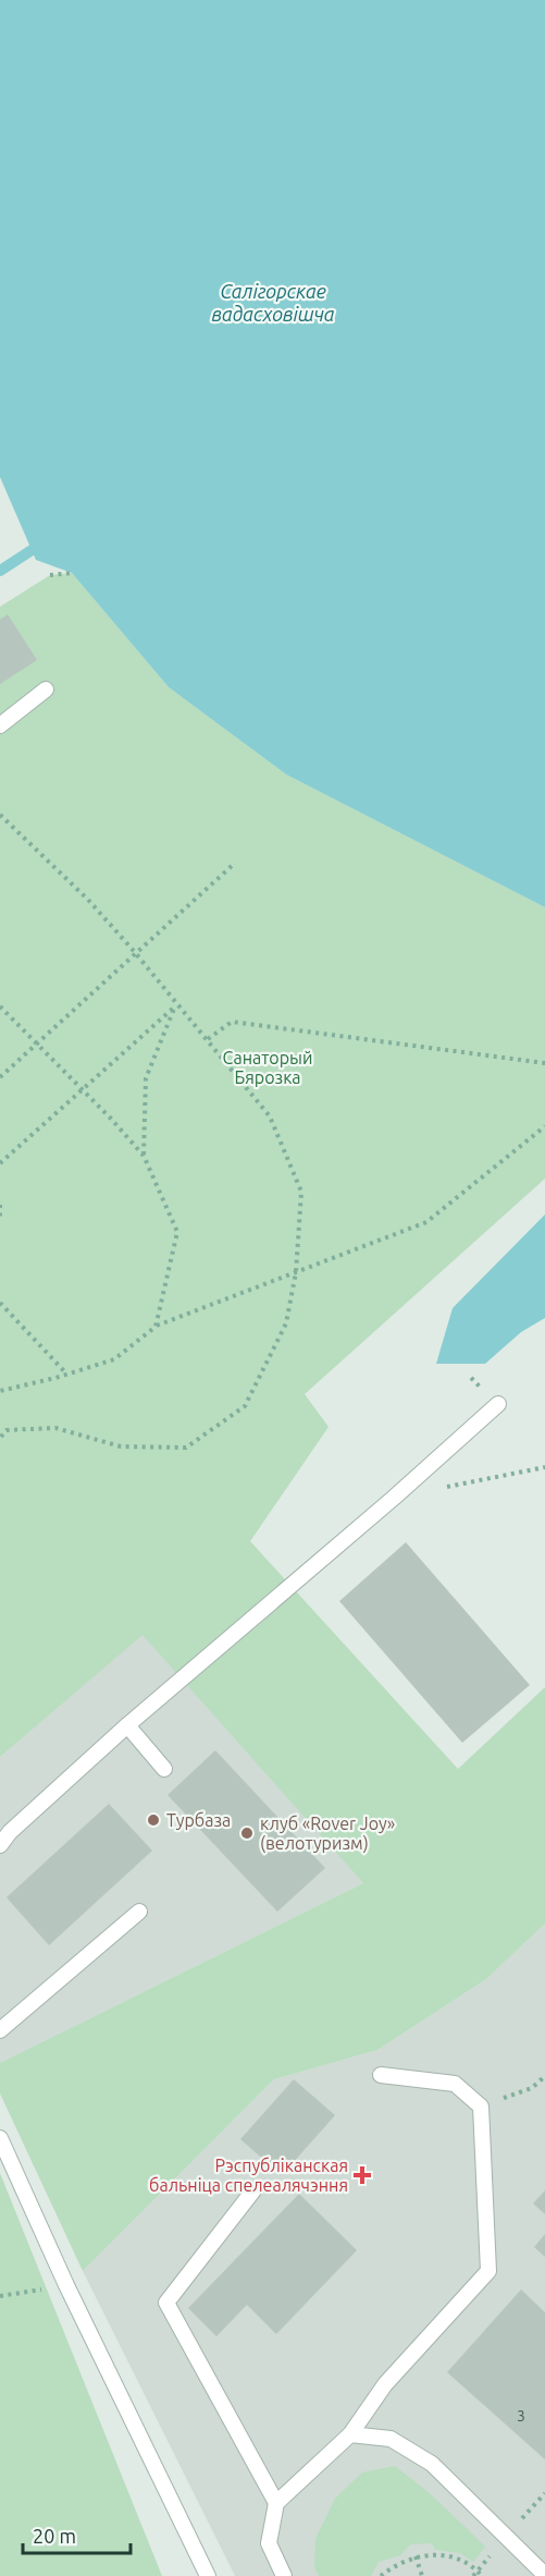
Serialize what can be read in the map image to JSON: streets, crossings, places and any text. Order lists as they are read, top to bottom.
{
  "water": ["Салігорскае вадасховішча"],
  "parks": ["Санаторый Бярозка"],
  "places": {
    "other": ["Турбаза", "клуб «Rover Joy» (велотуризм)"],
    "health": ["Рэспубліканская бальніца спелеалячэння"]
  },
  "house_numbers": ["3"],
  "scale_bar": "20 m"
}
